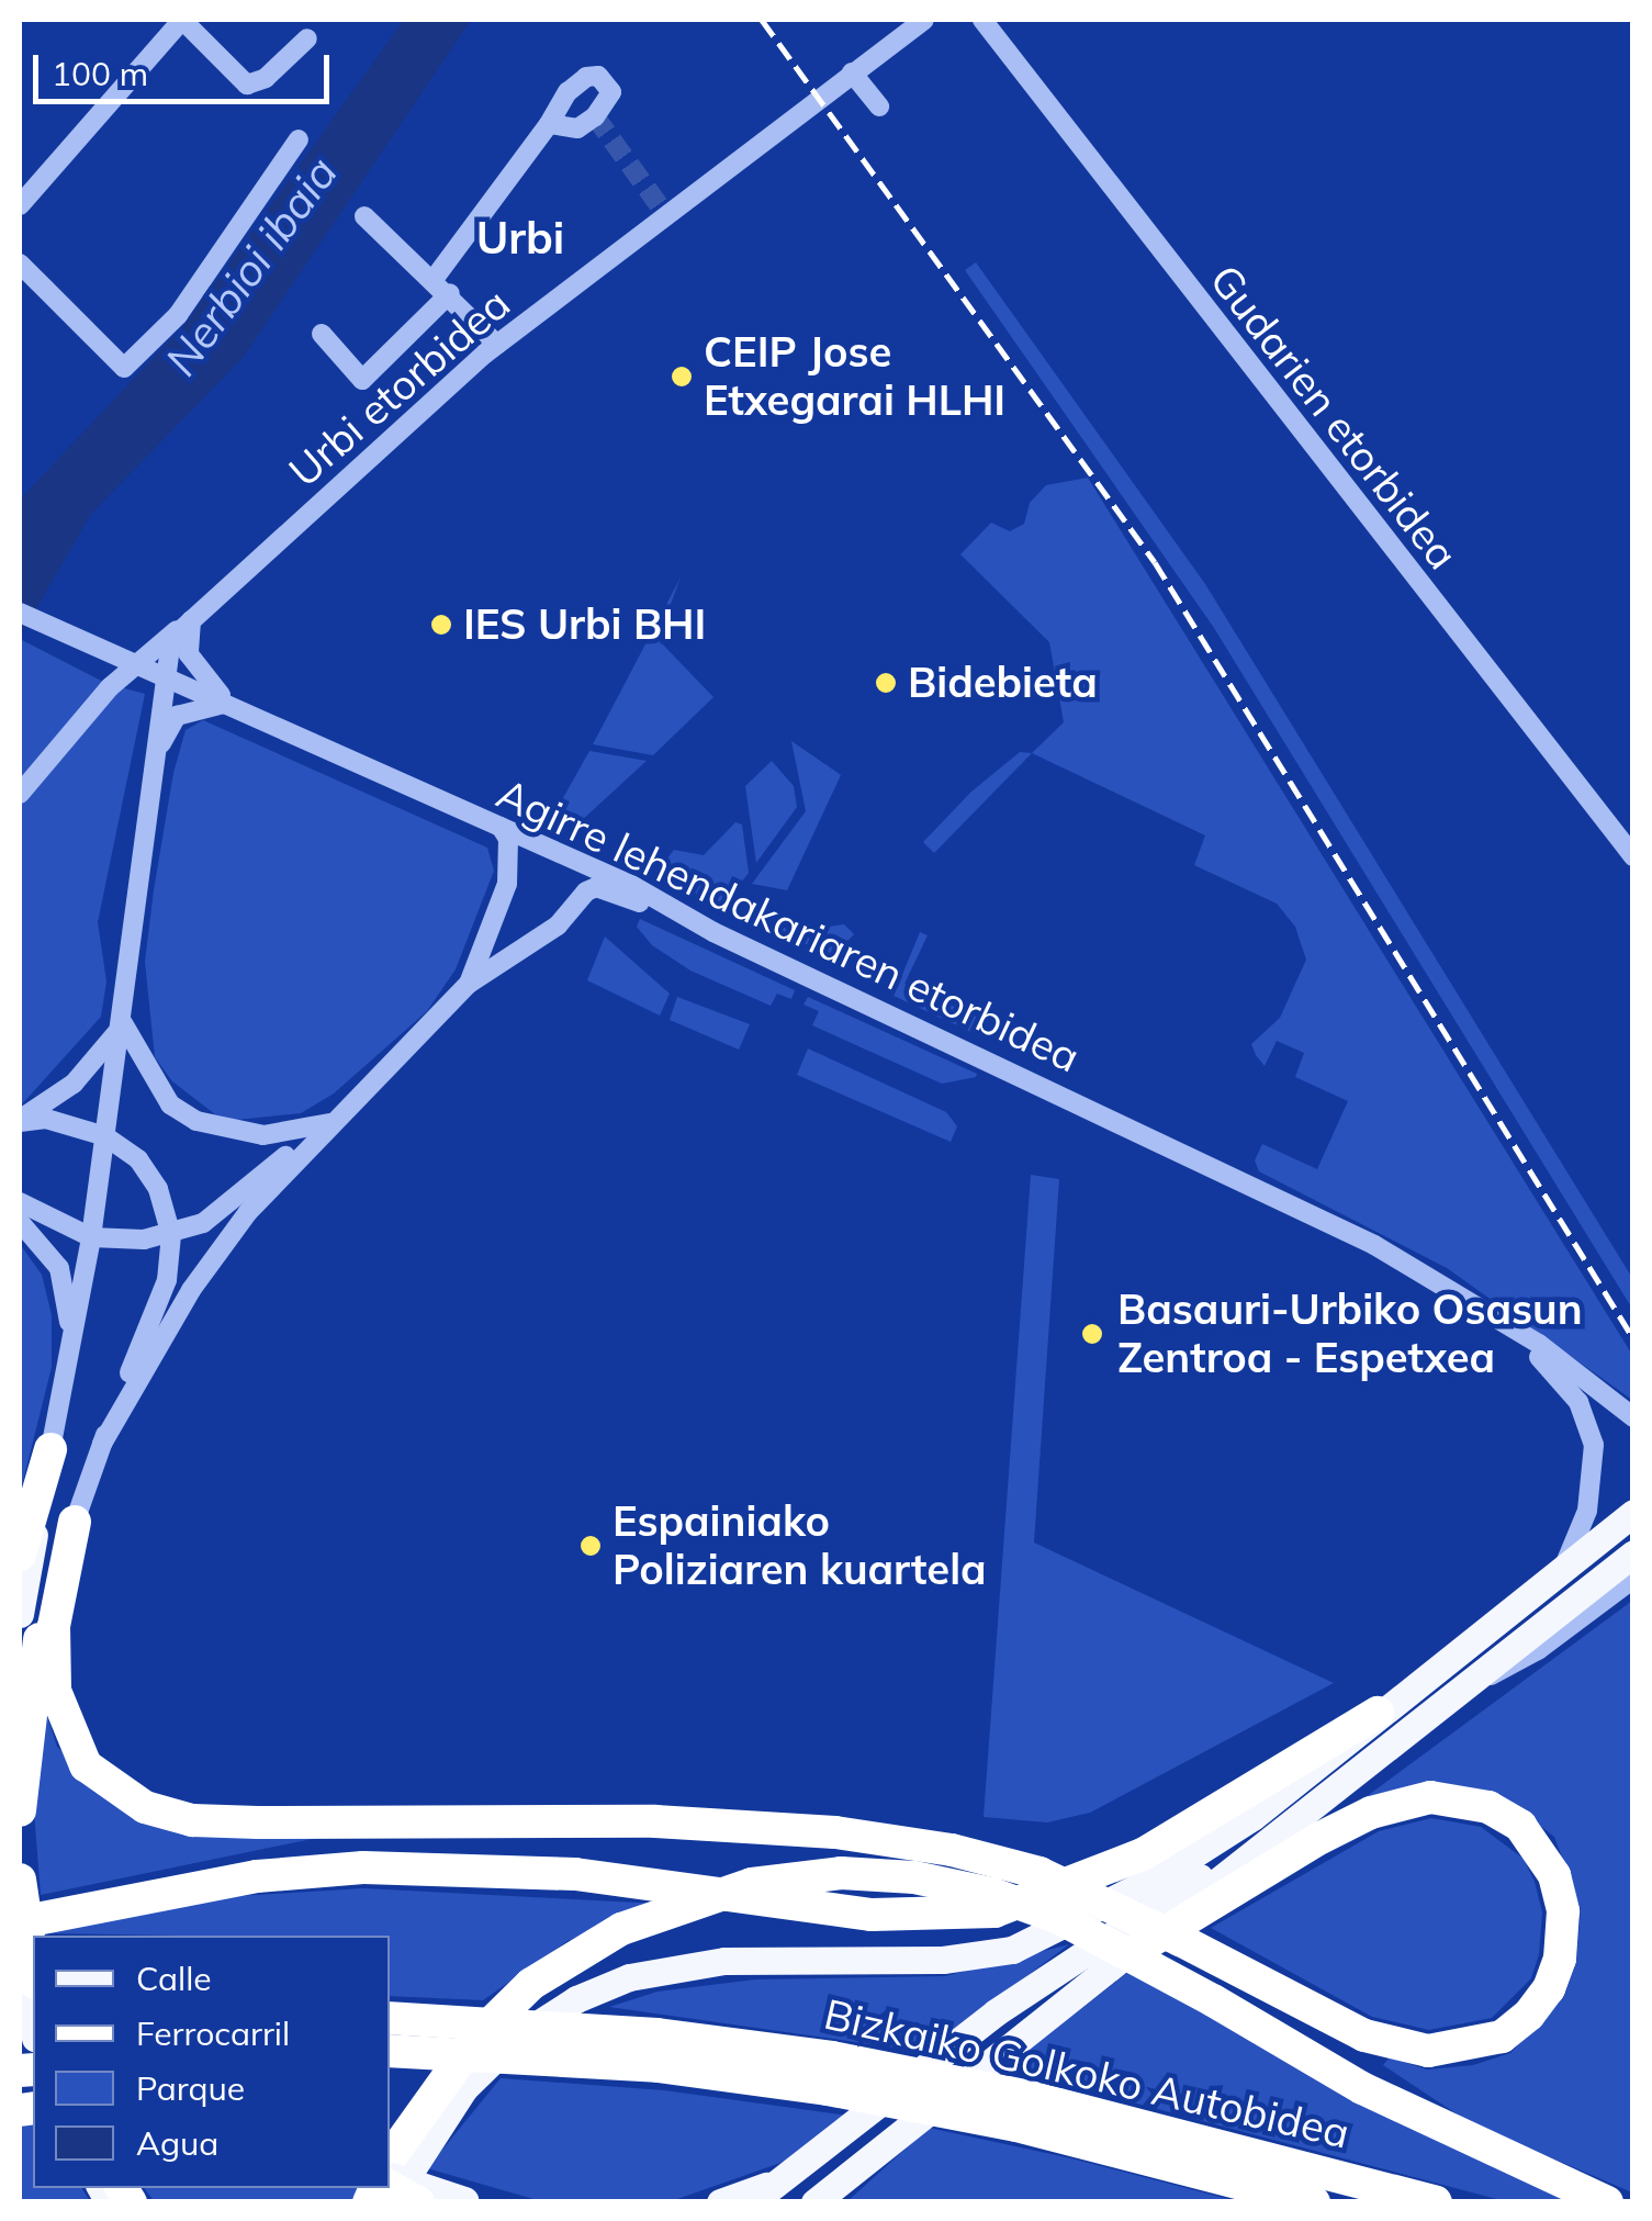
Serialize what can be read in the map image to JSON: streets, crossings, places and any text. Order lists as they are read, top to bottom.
{
  "streets": {
    "highway": ["Bizkaiko Golkoko Autobidea"],
    "street": ["Urbi etorbidea", "Gudarien etorbidea", "Agirre lehendakariaren etorbidea"]
  },
  "crossings": [
    ["Urbi etorbidea", "Agirre lehendakariaren etorbidea"]
  ],
  "districts": ["Urbi"],
  "water": ["Nerbioi ibaia"],
  "places": [
    "CEIP Jose Etxegarai HLHI",
    "IES Urbi BHI",
    "Bidebieta",
    "Basauri-Urbiko Osasun Zentroa - Espetxea",
    "Espainiako Poliziaren kuartela"
  ],
  "legend": [
    "Calle",
    "Ferrocarril",
    "Parque",
    "Agua"
  ],
  "scale_bar": "100 m"
}
